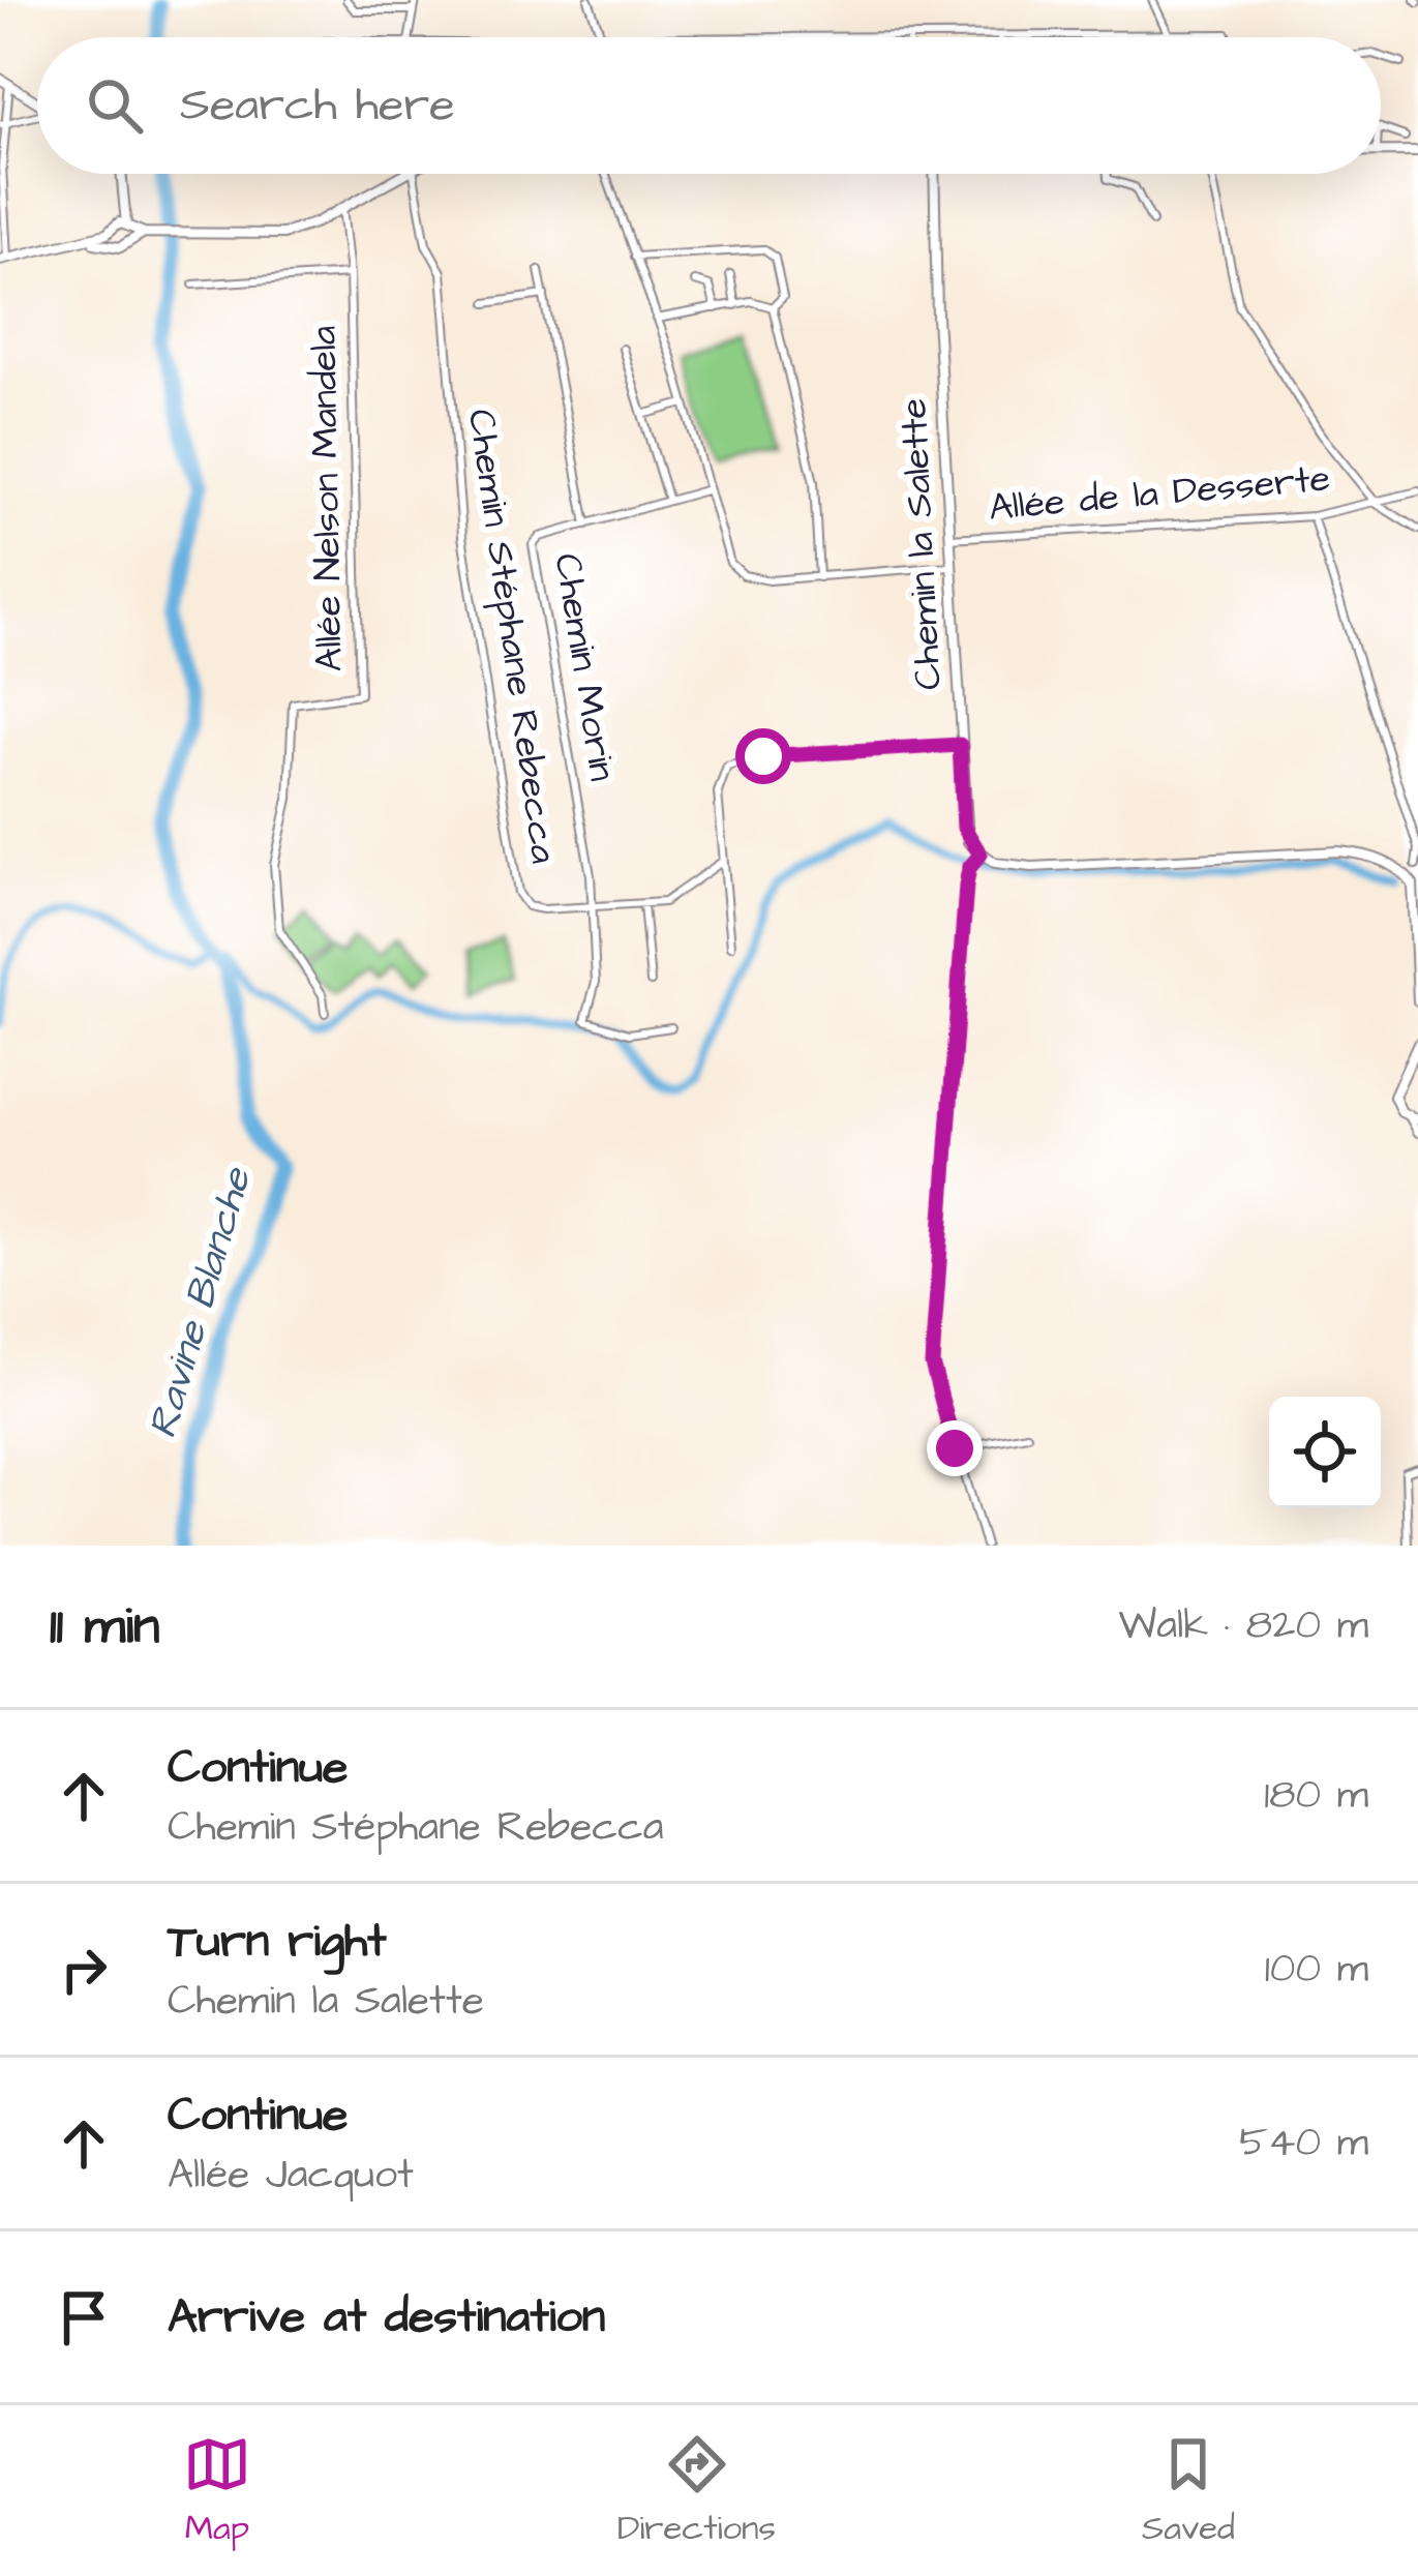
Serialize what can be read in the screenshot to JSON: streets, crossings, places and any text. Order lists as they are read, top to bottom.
{
  "streets": {
    "street": [
      "Allée de la Desserte",
      "Allée Nelson Mandela",
      "Chemin la Salette",
      "Chemin Stéphane Rebecca",
      "Chemin Morin"
    ]
  },
  "crossings": [
    ["Allée de la Desserte", "Chemin la Salette"],
    ["Chemin Stéphane Rebecca", "Chemin Morin"]
  ],
  "water": ["Ravine Blanche"],
  "page": {
    "search": "Search here",
    "heading": ["11 min", "Walk · 820 m"],
    "list": [
      ["Continue", "Chemin Stéphane Rebecca", "180 m"],
      ["Turn right", "Chemin la Salette", "100 m"],
      ["Continue", "Allée Jacquot", "540 m"],
      "Arrive at destination"
    ],
    "nav": ["Map", "Directions", "Saved"]
  }
}
